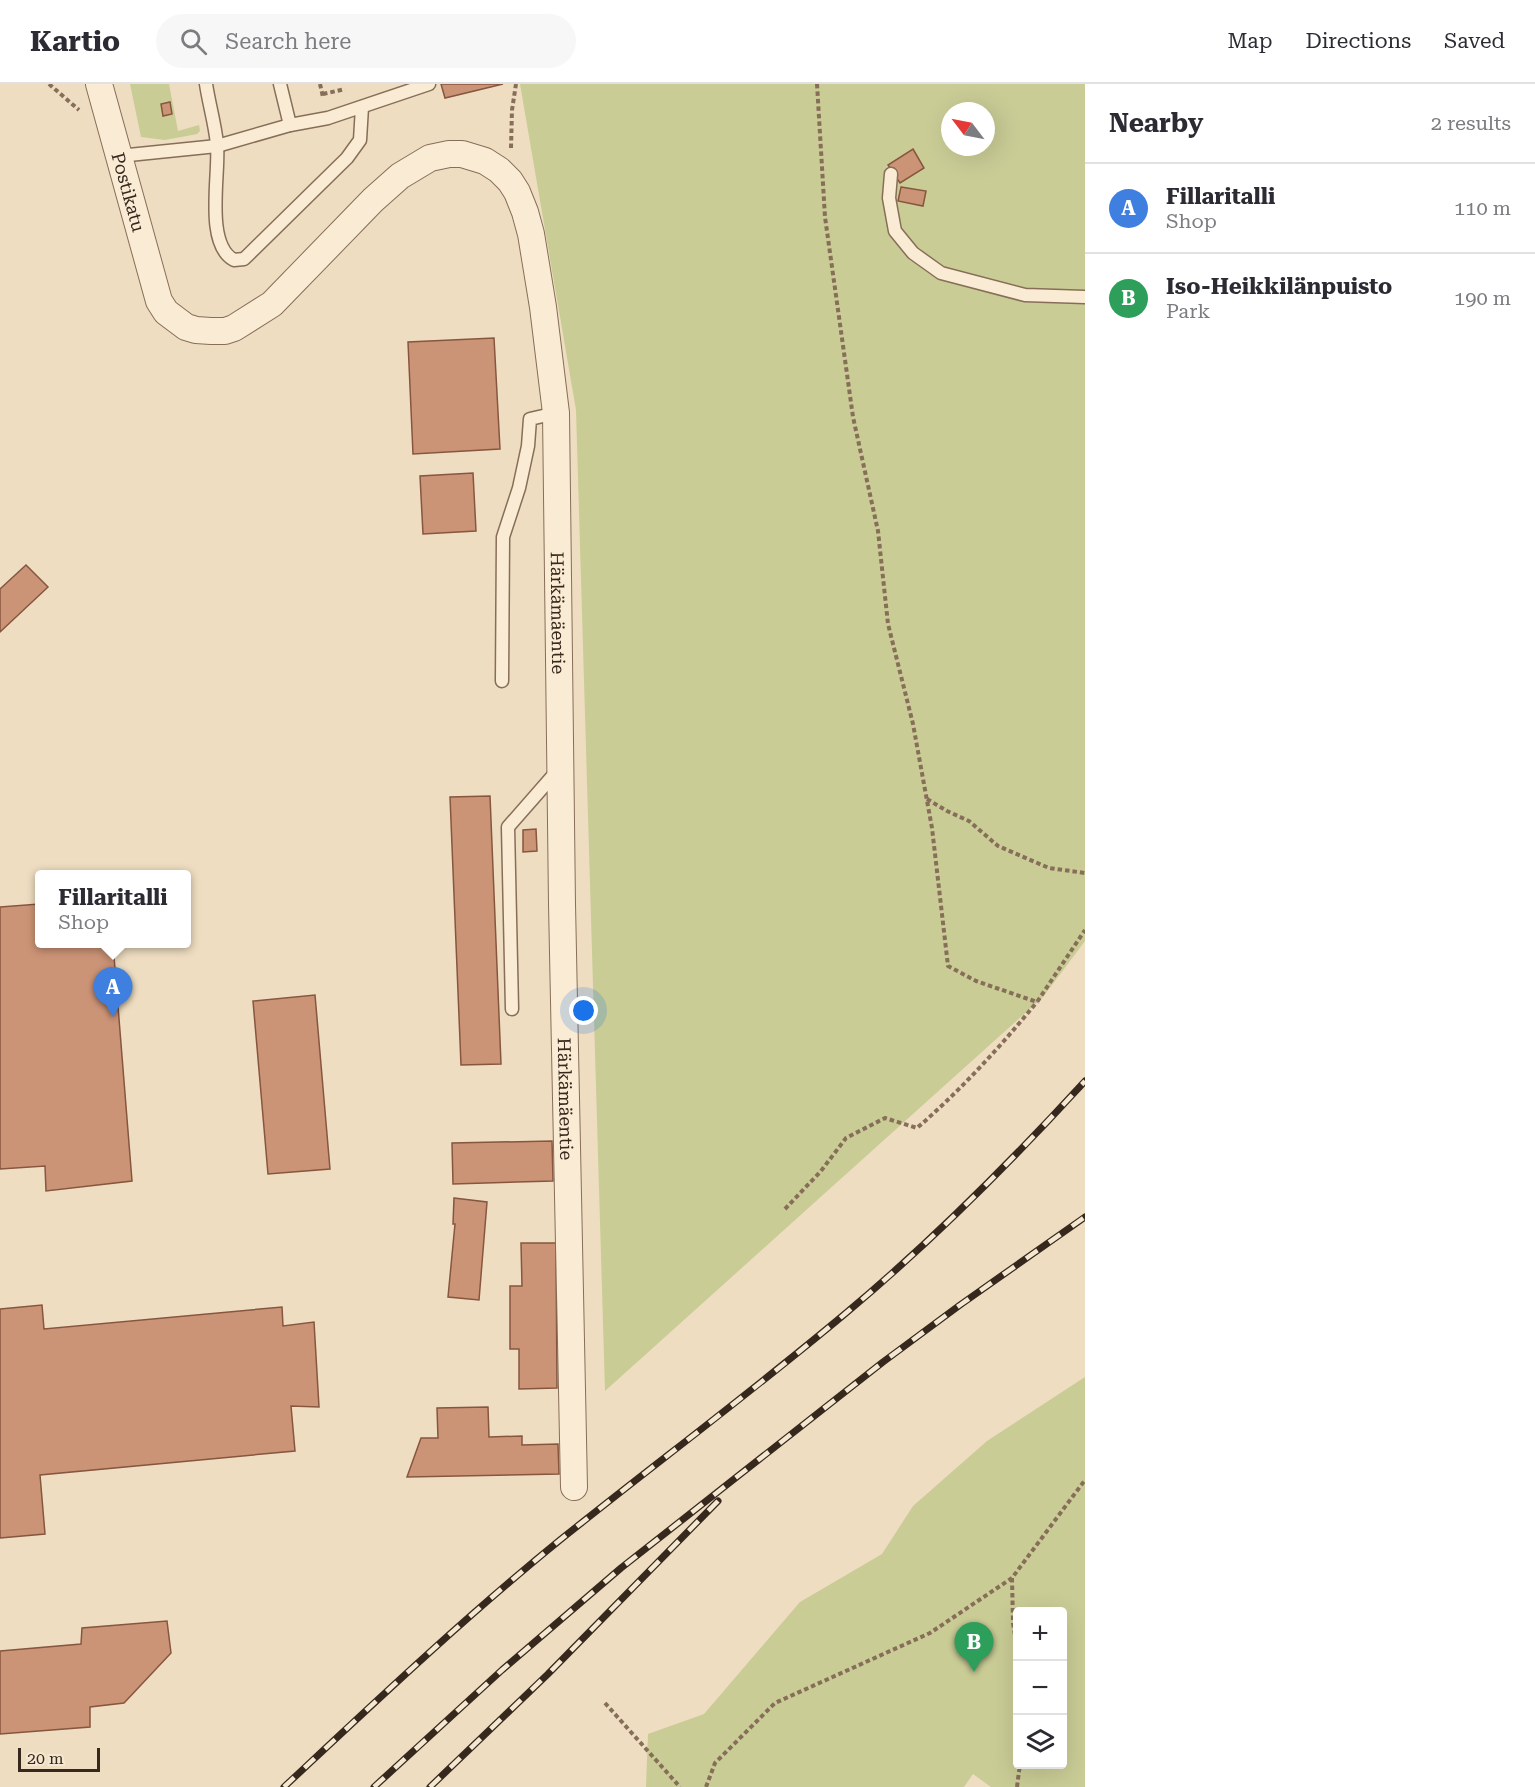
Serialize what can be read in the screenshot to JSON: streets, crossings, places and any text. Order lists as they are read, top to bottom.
{
  "streets": {
    "street": ["Postikatu", "Härkämäentie"]
  },
  "crossings": [
    ["Postikatu", "Härkämäentie"]
  ],
  "scale_bar": "20 m",
  "north": "top left",
  "page": {
    "header": "Kartio",
    "search": "Search here",
    "nav": ["Map", "Directions", "Saved"],
    "heading": ["Nearby", "2 results"],
    "list": [
      {
        "mark": "A",
        "name": "Fillaritalli",
        "note": "Shop",
        "value": "110 m"
      },
      {
        "mark": "B",
        "name": "Iso-Heikkilänpuisto",
        "note": "Park",
        "value": "190 m"
      }
    ],
    "popup": ["Fillaritalli", "Shop"],
    "pins": ["A", "B"],
    "map_buttons": ["+", "−"],
    "scale": "20 m"
  }
}
